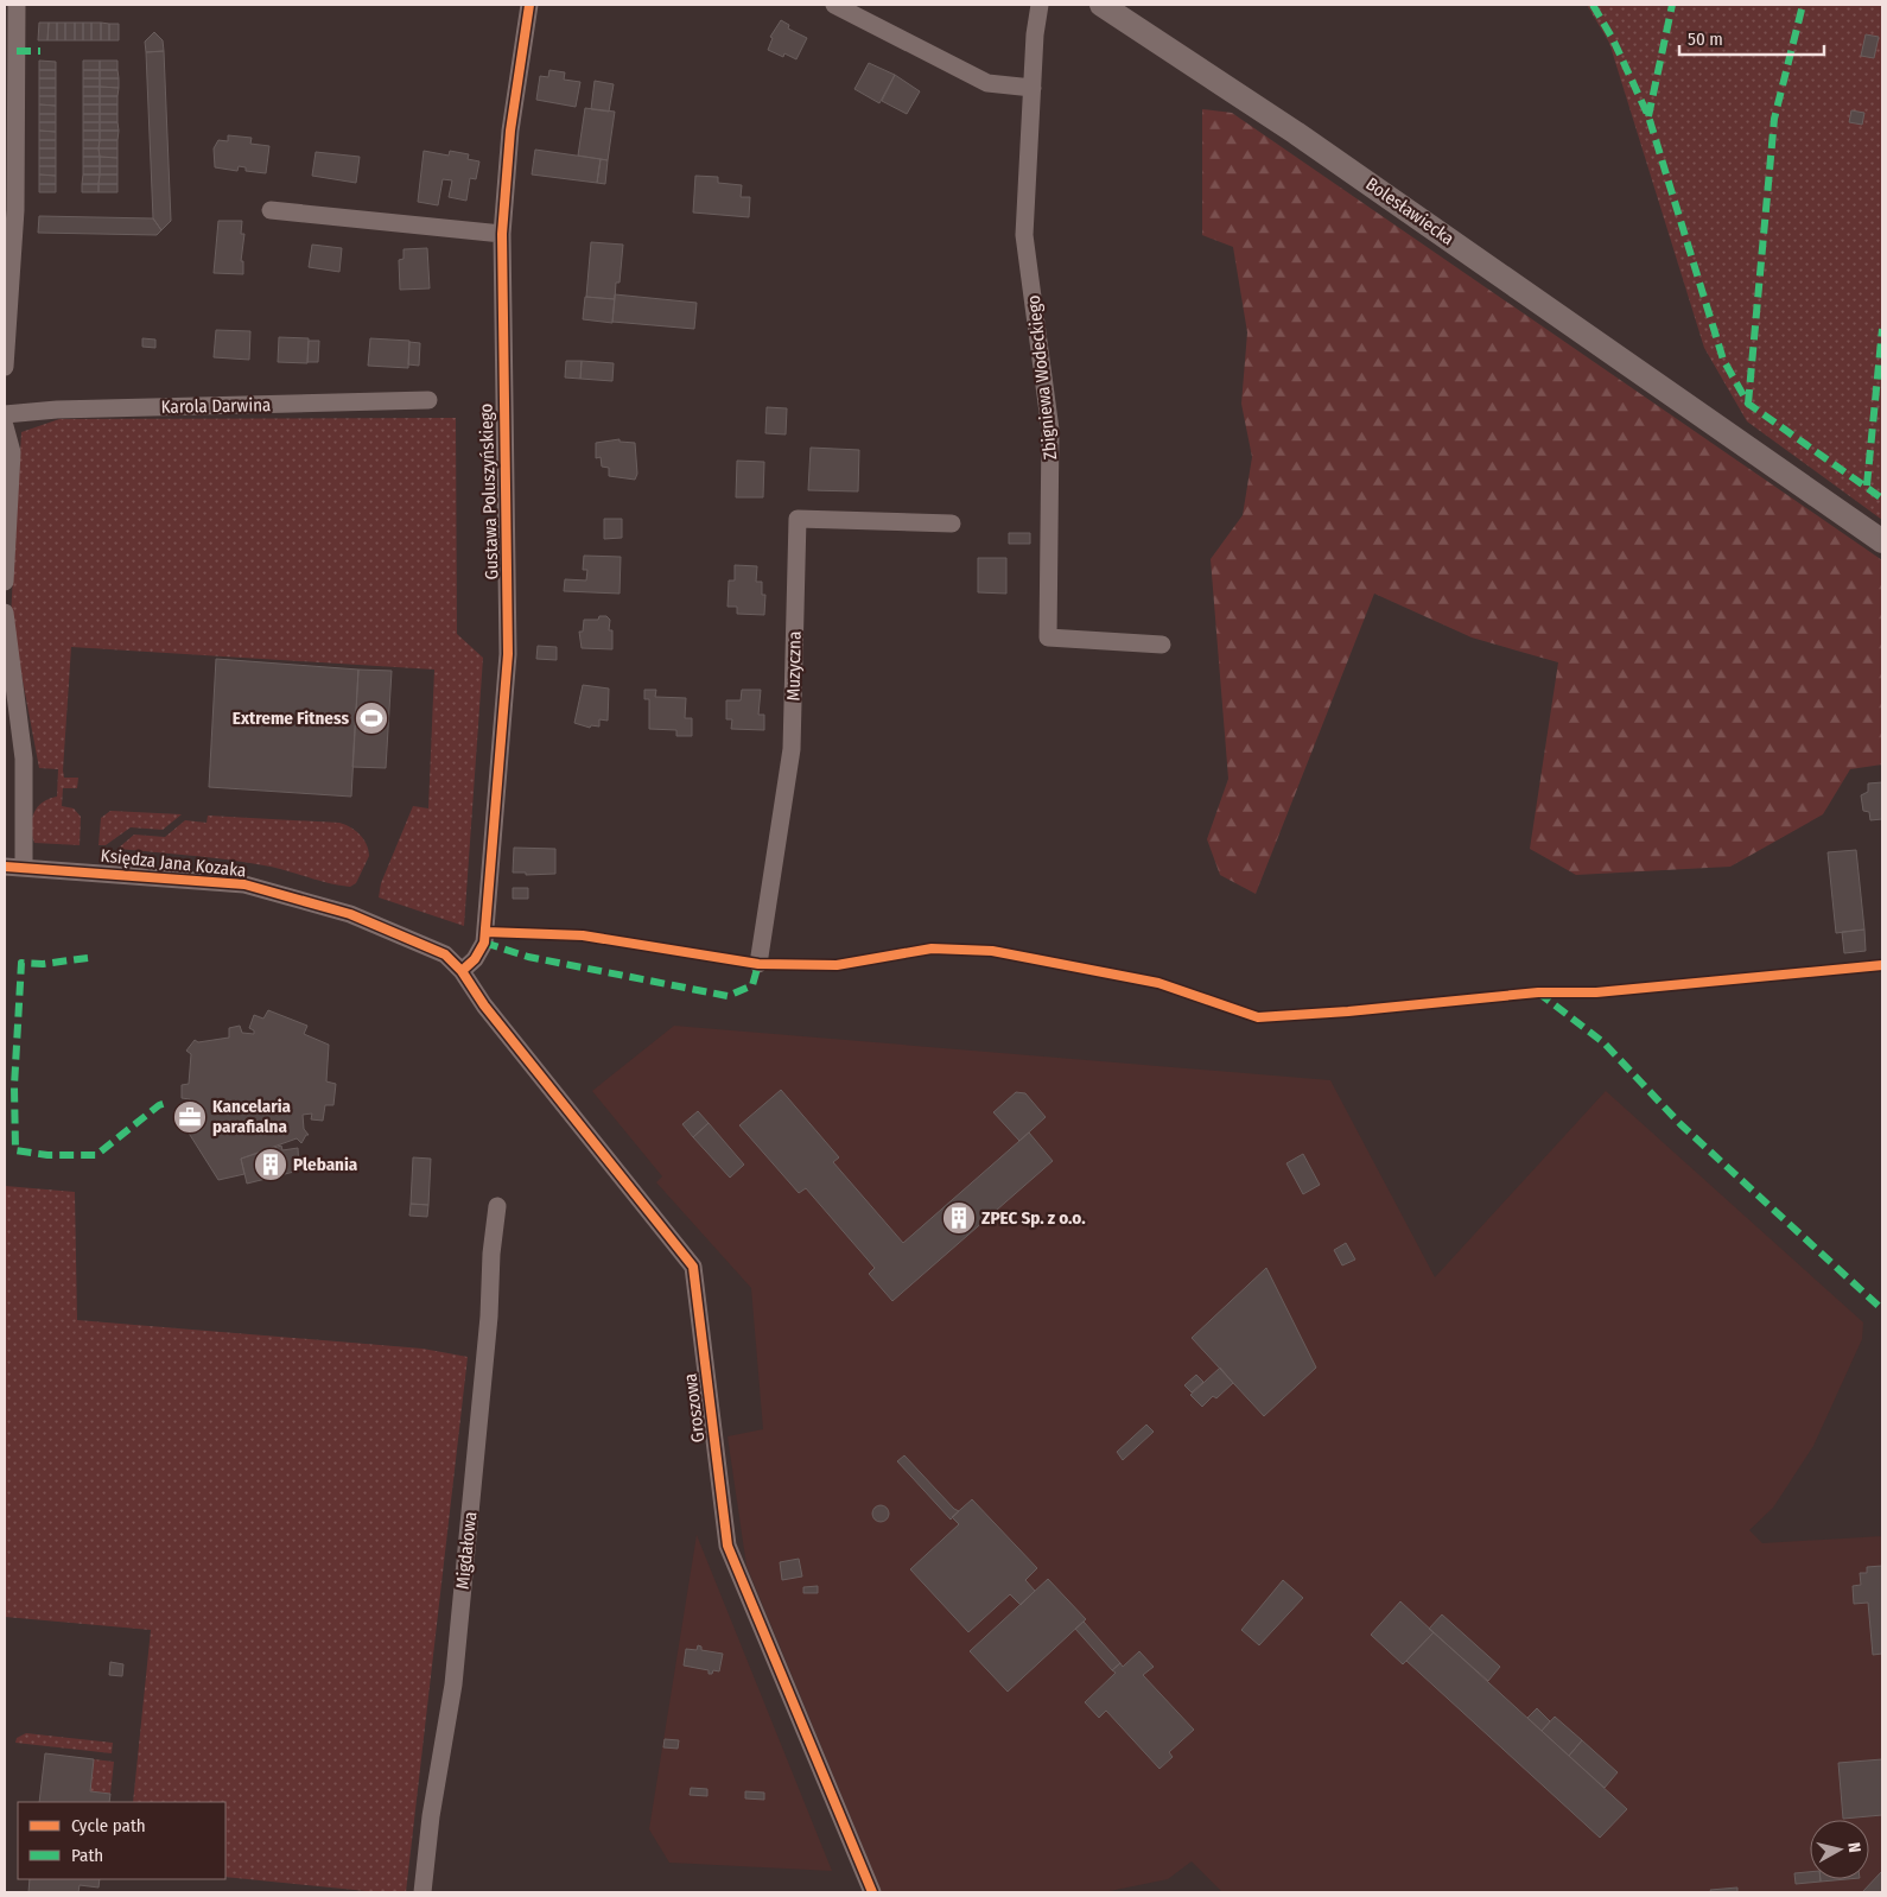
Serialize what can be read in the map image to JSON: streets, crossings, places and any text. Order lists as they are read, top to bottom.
{
  "streets": {
    "street": [
      "Bolesławiecka",
      "Zbigniewa Wodeckiego",
      "Karola Darwina",
      "Gustawa Poluszyńskiego",
      "Muzyczna",
      "Księdza Jana Kozaka",
      "Groszowa",
      "Migdałowa"
    ]
  },
  "crossings": [
    ["Gustawa Poluszyńskiego", "Księdza Jana Kozaka"],
    ["Gustawa Poluszyńskiego", "Groszowa"],
    ["Księdza Jana Kozaka", "Groszowa"]
  ],
  "places": {
    "sports": ["Extreme Fitness"],
    "office": ["Kancelaria parafialna"],
    "building": ["Plebania", "ZPEC Sp. z o.o."]
  },
  "legend": ["Cycle path", "Path"],
  "scale_bar": "50 m",
  "north": "right"
}
